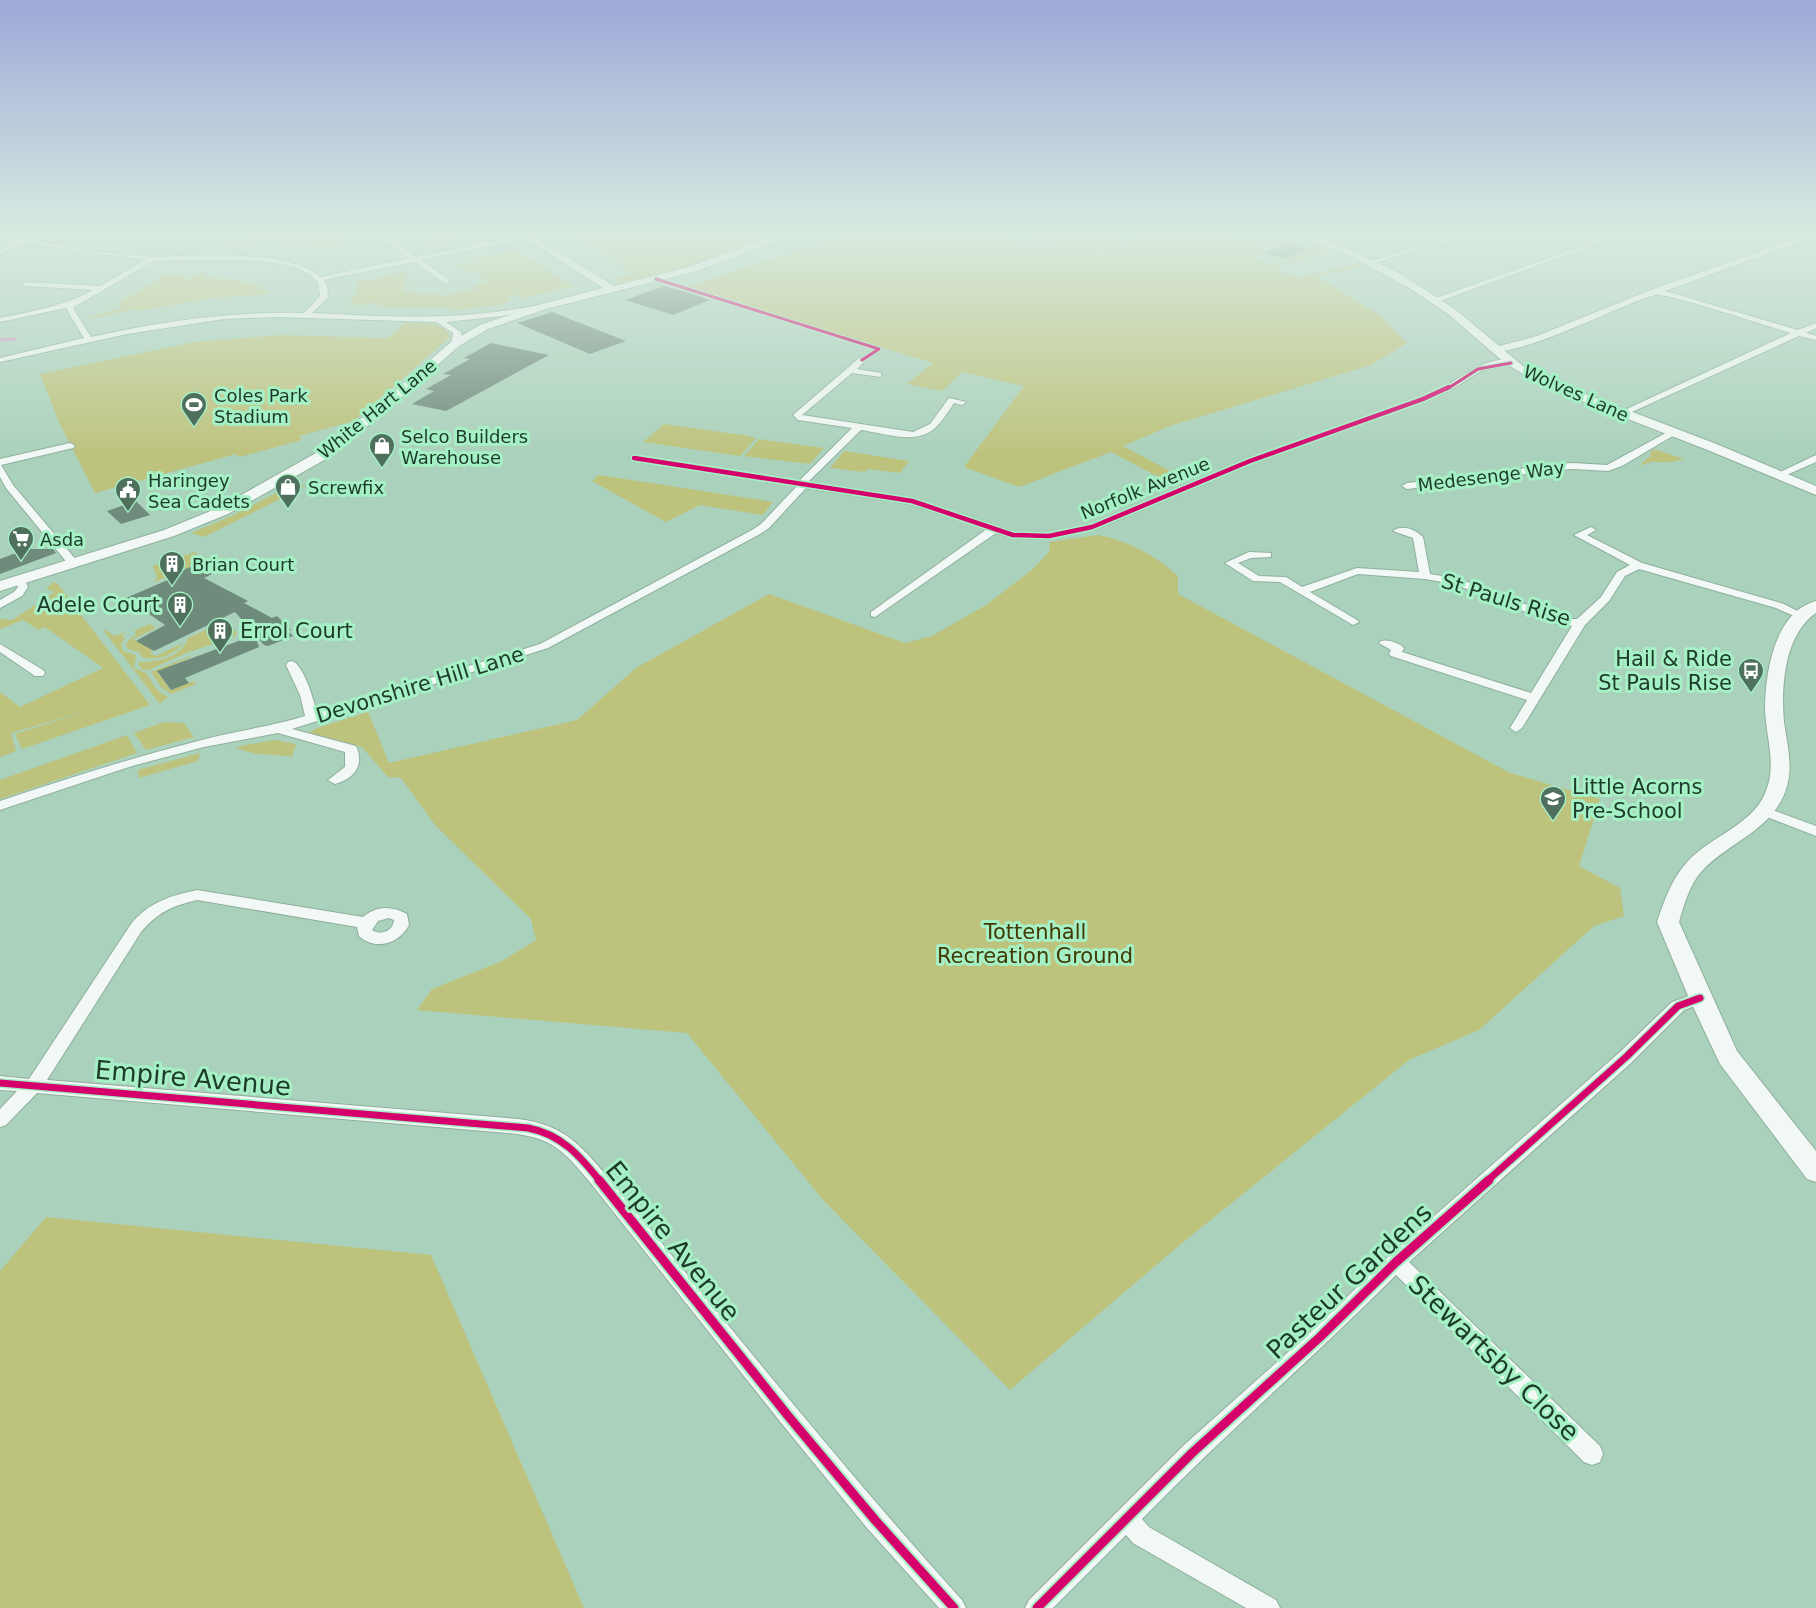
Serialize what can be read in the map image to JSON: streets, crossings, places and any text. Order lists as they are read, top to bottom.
{
  "streets": {
    "street": [
      "Wolves Lane",
      "White Hart Lane",
      "Medesenge Way",
      "Norfolk Avenue",
      "St Pauls Rise",
      "Devonshire Hill Lane",
      "Empire Avenue",
      "Pasteur Gardens",
      "Stewartsby Close"
    ]
  },
  "crossings": [
    ["Wolves Lane", "Medesenge Way"],
    ["Wolves Lane", "Norfolk Avenue"],
    ["Norfolk Avenue", "Devonshire Hill Lane"],
    ["Pasteur Gardens", "Stewartsby Close"]
  ],
  "parks": ["Tottenhall Recreation Ground"],
  "places": {
    "sports": ["Coles Park Stadium"],
    "shop": ["Selco Builders Warehouse", "Screwfix"],
    "public building": ["Haringey Sea Cadets"],
    "supermarket": ["Asda"],
    "building": ["Brian Court", "Adele Court", "Errol Court"],
    "bus stop": ["Hail & Ride St Pauls Rise"],
    "school or university": ["Little Acorns Pre-School"]
  }
}
